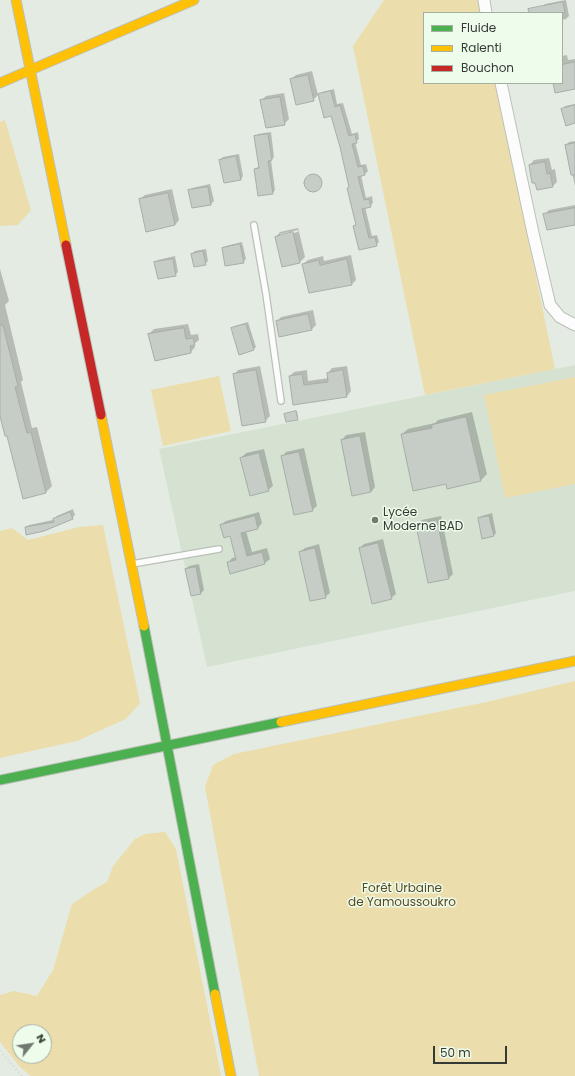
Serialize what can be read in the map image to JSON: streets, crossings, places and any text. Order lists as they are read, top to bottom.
{
  "parks": ["Forêt Urbaine de Yamoussoukro"],
  "places": ["Lycée Moderne BAD"],
  "legend": ["Fluide", "Ralenti", "Bouchon"],
  "scale_bar": "50 m",
  "north": "top right"
}
